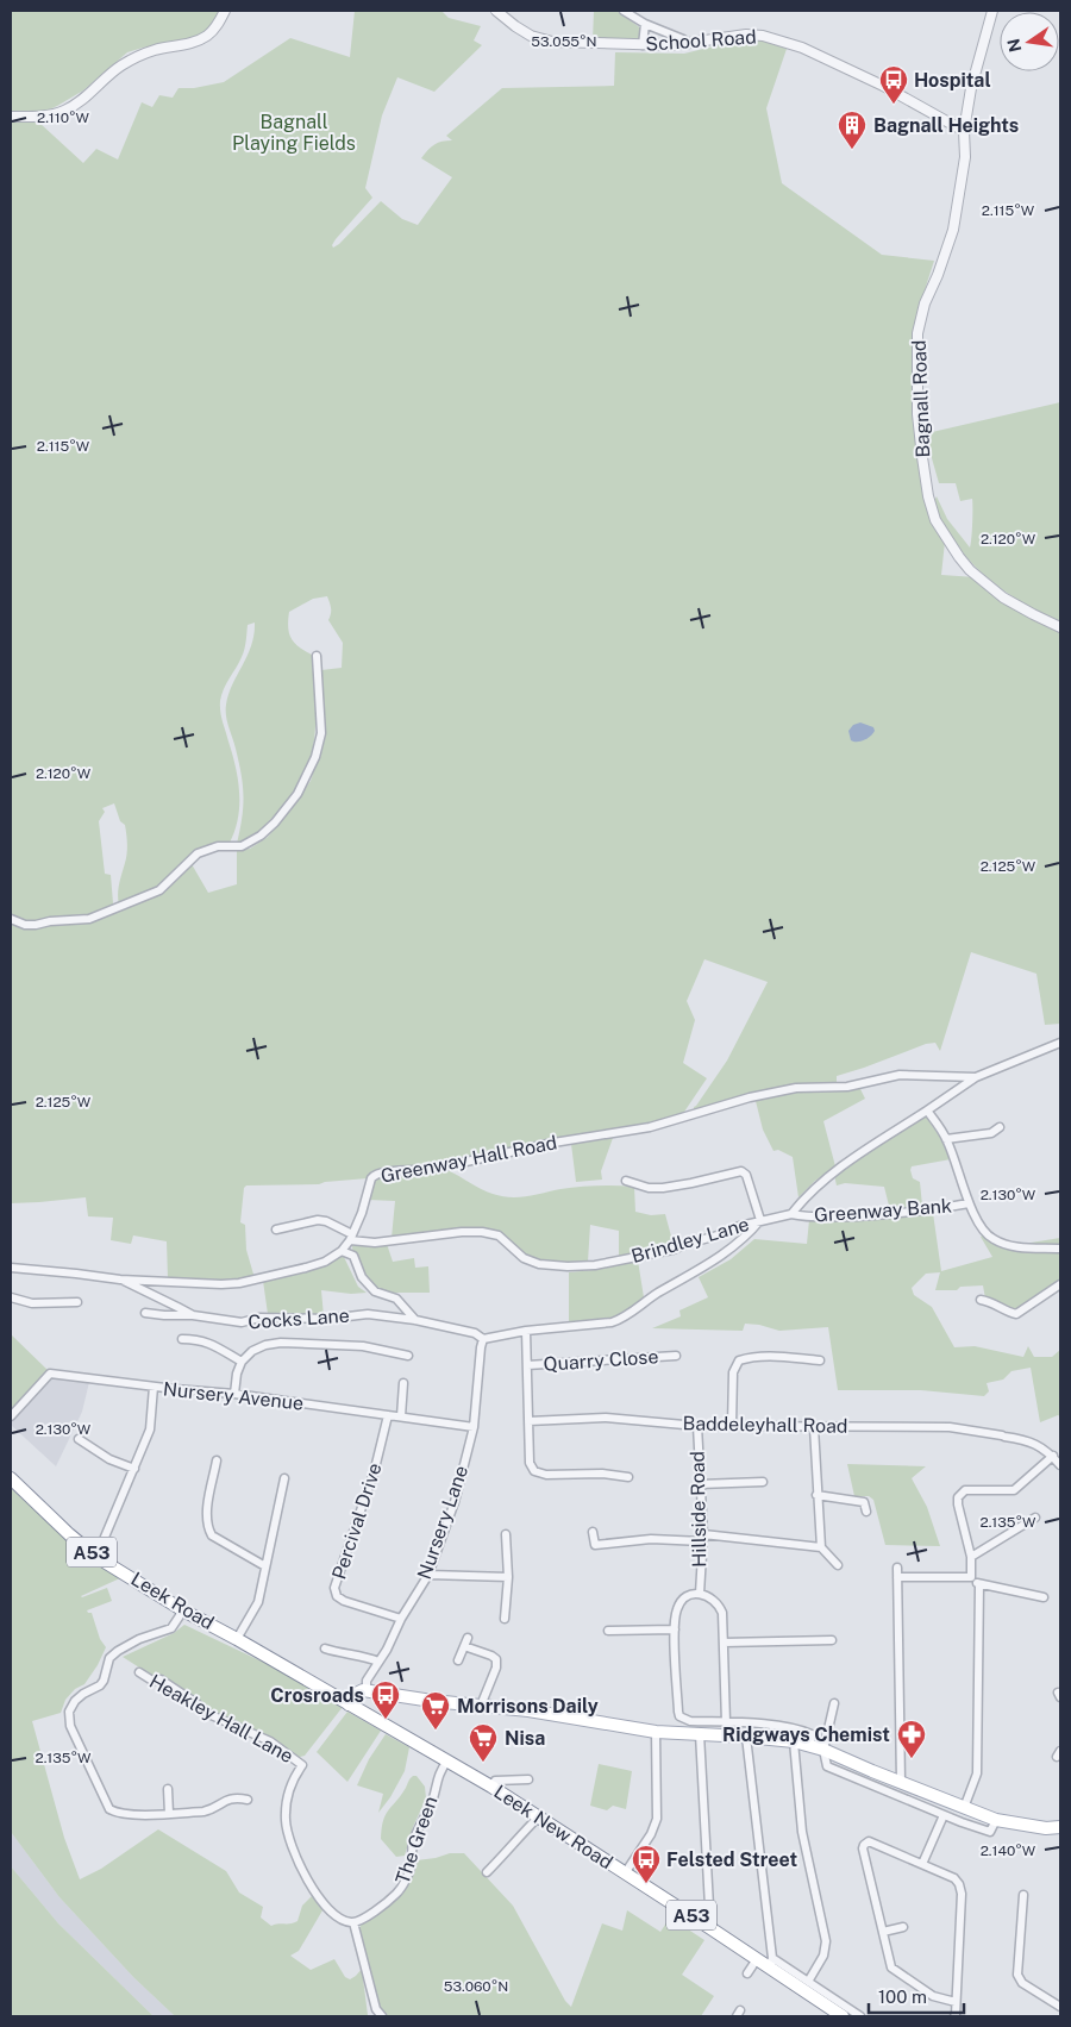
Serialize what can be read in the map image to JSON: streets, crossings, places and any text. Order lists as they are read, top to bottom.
{
  "streets": {
    "main road": ["A53", "Leek Road", "Leek New Road"],
    "street": [
      "School Road",
      "Bagnall Road",
      "Greenway Hall Road",
      "Greenway Bank",
      "Brindley Lane",
      "Cocks Lane",
      "Quarry Close",
      "Nursery Avenue",
      "Baddeleyhall Road",
      "Hillside Road",
      "Percival Drive",
      "Nursery Lane",
      "Heakley Hall Lane",
      "The Green"
    ]
  },
  "crossings": [
    ["School Road", "Bagnall Road"],
    ["Greenway Hall Road", "Greenway Bank"],
    ["Greenway Hall Road", "Brindley Lane"],
    ["Greenway Hall Road", "Cocks Lane"],
    ["Greenway Bank", "Brindley Lane"],
    ["Cocks Lane", "Nursery Lane"],
    ["Nursery Avenue", "Percival Drive"],
    ["Nursery Avenue", "Nursery Lane"],
    ["Baddeleyhall Road", "Hillside Road"],
    ["Percival Drive", "Nursery Lane"],
    ["Leek Road", "Leek New Road"],
    ["Heakley Hall Lane", "The Green"],
    ["Leek New Road", "The Green"]
  ],
  "parks": ["Bagnall Playing Fields"],
  "places": {
    "bus stop": ["Hospital", "Crosroads", "Felsted Street"],
    "building": ["Bagnall Heights"],
    "supermarket": ["Morrisons Daily", "Nisa"],
    "pharmacy": ["Ridgways Chemist"]
  },
  "scale_bar": "100 m",
  "north": "left",
  "coordinates": [
    "53.055°N",
    "2.110°W",
    "2.115°W",
    "2.120°W",
    "2.125°W",
    "2.130°W",
    "2.135°W",
    "2.140°W",
    "53.060°N"
  ]
}
